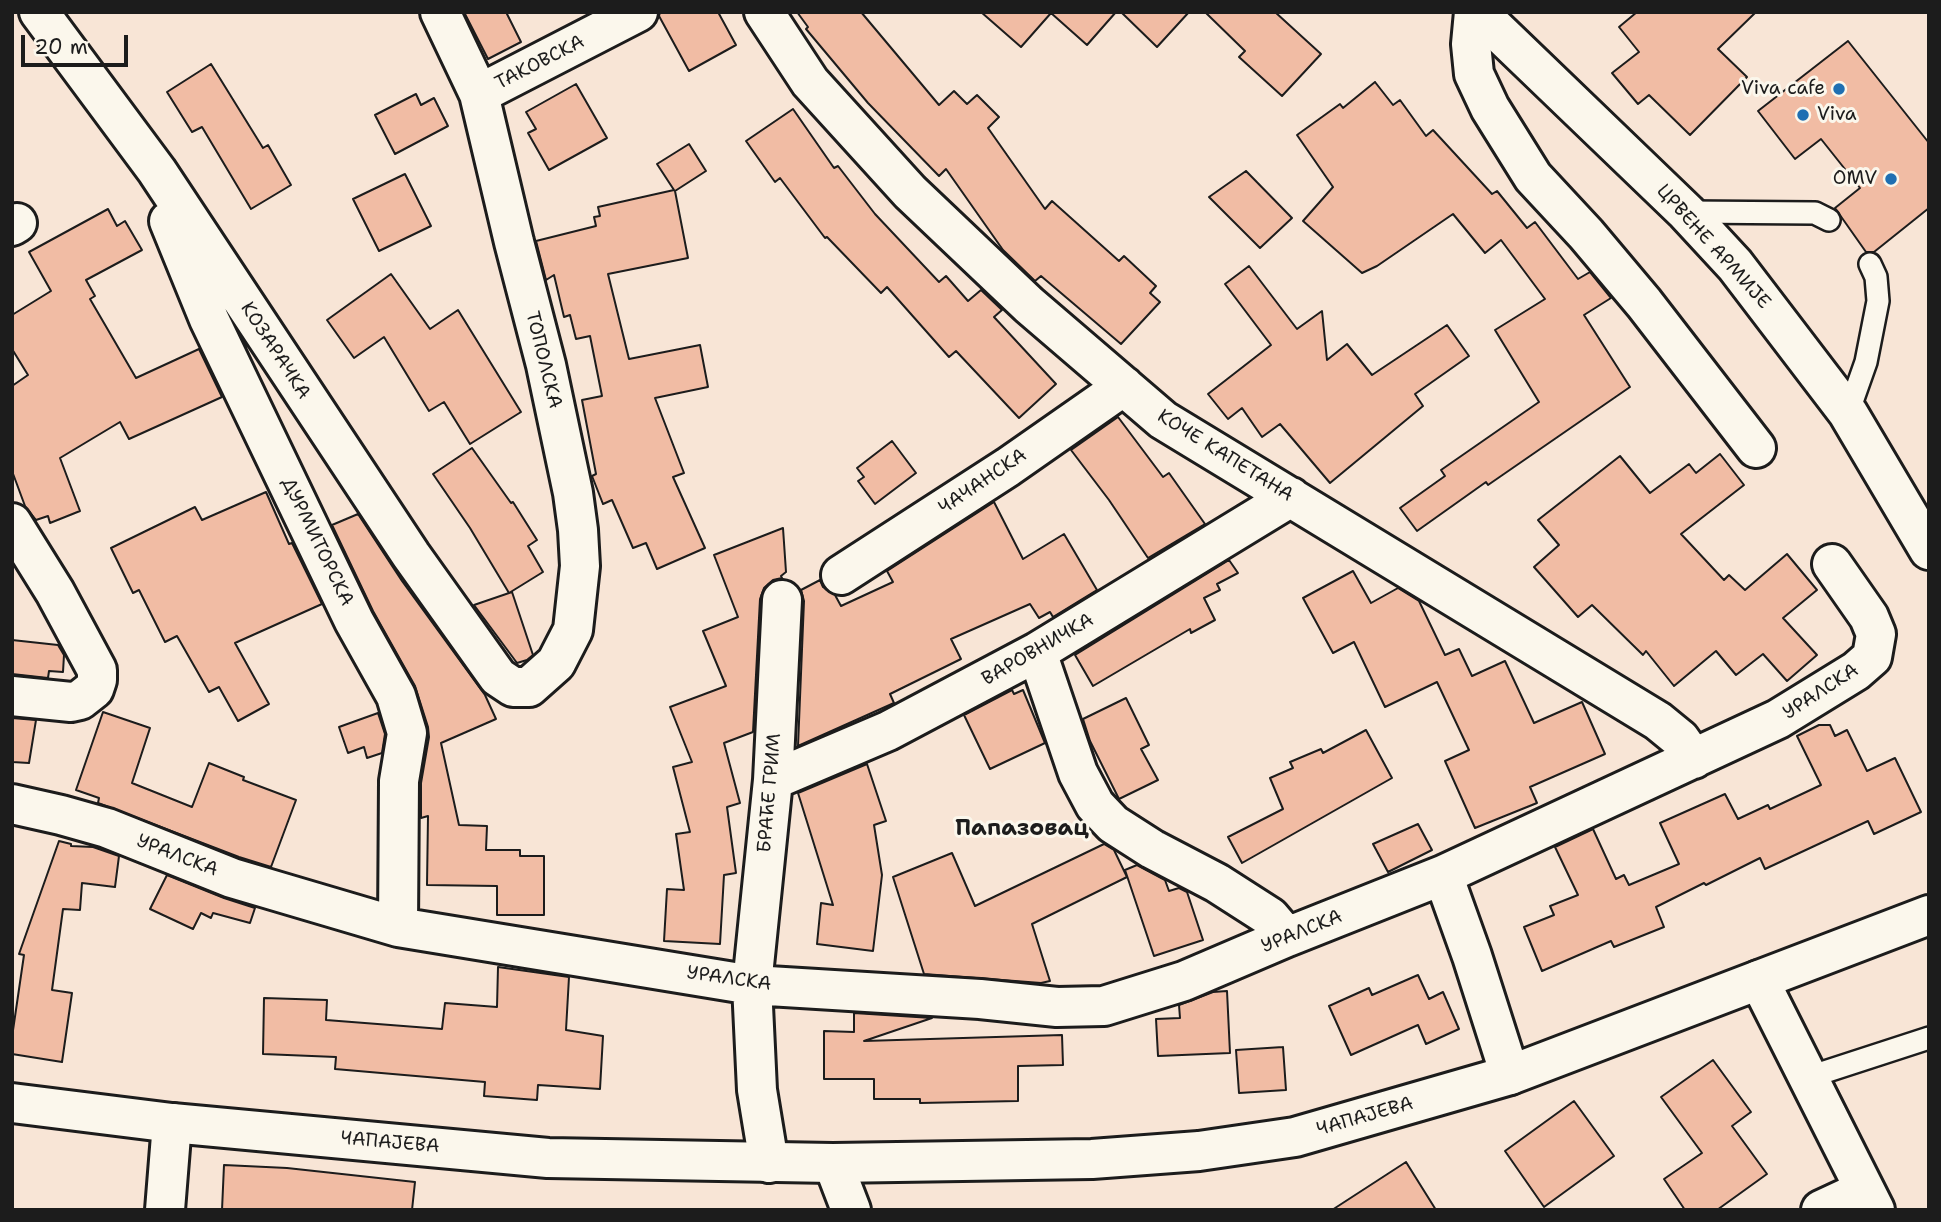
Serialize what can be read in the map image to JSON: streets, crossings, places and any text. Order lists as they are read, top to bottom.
{
  "streets": {
    "street": [
      "ТАКОВСКА",
      "ЦРВЕНЕ АРМИЈЕ",
      "КОЗАРАЧКА",
      "ТОПОЛСКА",
      "КОЧЕ КАПЕТАНА",
      "ЧАЧАНСКА",
      "ДУРМИТОРСКА",
      "ВАРОВНИЧКА",
      "УРАЛСКА",
      "БРАЋЕ ГРИМ",
      "ЧАПАЈЕВА"
    ]
  },
  "crossings": [
    ["ТАКОВСКА", "ТОПОЛСКА"],
    ["КОЗАРАЧКА", "ТОПОЛСКА"],
    ["КОЗАРАЧКА", "ДУРМИТОРСКА"],
    ["КОЧЕ КАПЕТАНА", "ЧАЧАНСКА"],
    ["КОЧЕ КАПЕТАНА", "ВАРОВНИЧКА"],
    ["КОЧЕ КАПЕТАНА", "УРАЛСКА"],
    ["ДУРМИТОРСКА", "УРАЛСКА"],
    ["ВАРОВНИЧКА", "БРАЋЕ ГРИМ"],
    ["УРАЛСКА", "БРАЋЕ ГРИМ"]
  ],
  "districts": ["Папазовац"],
  "places": ["Viva cafe", "Viva", "OMV"],
  "scale_bar": "20 m"
}
